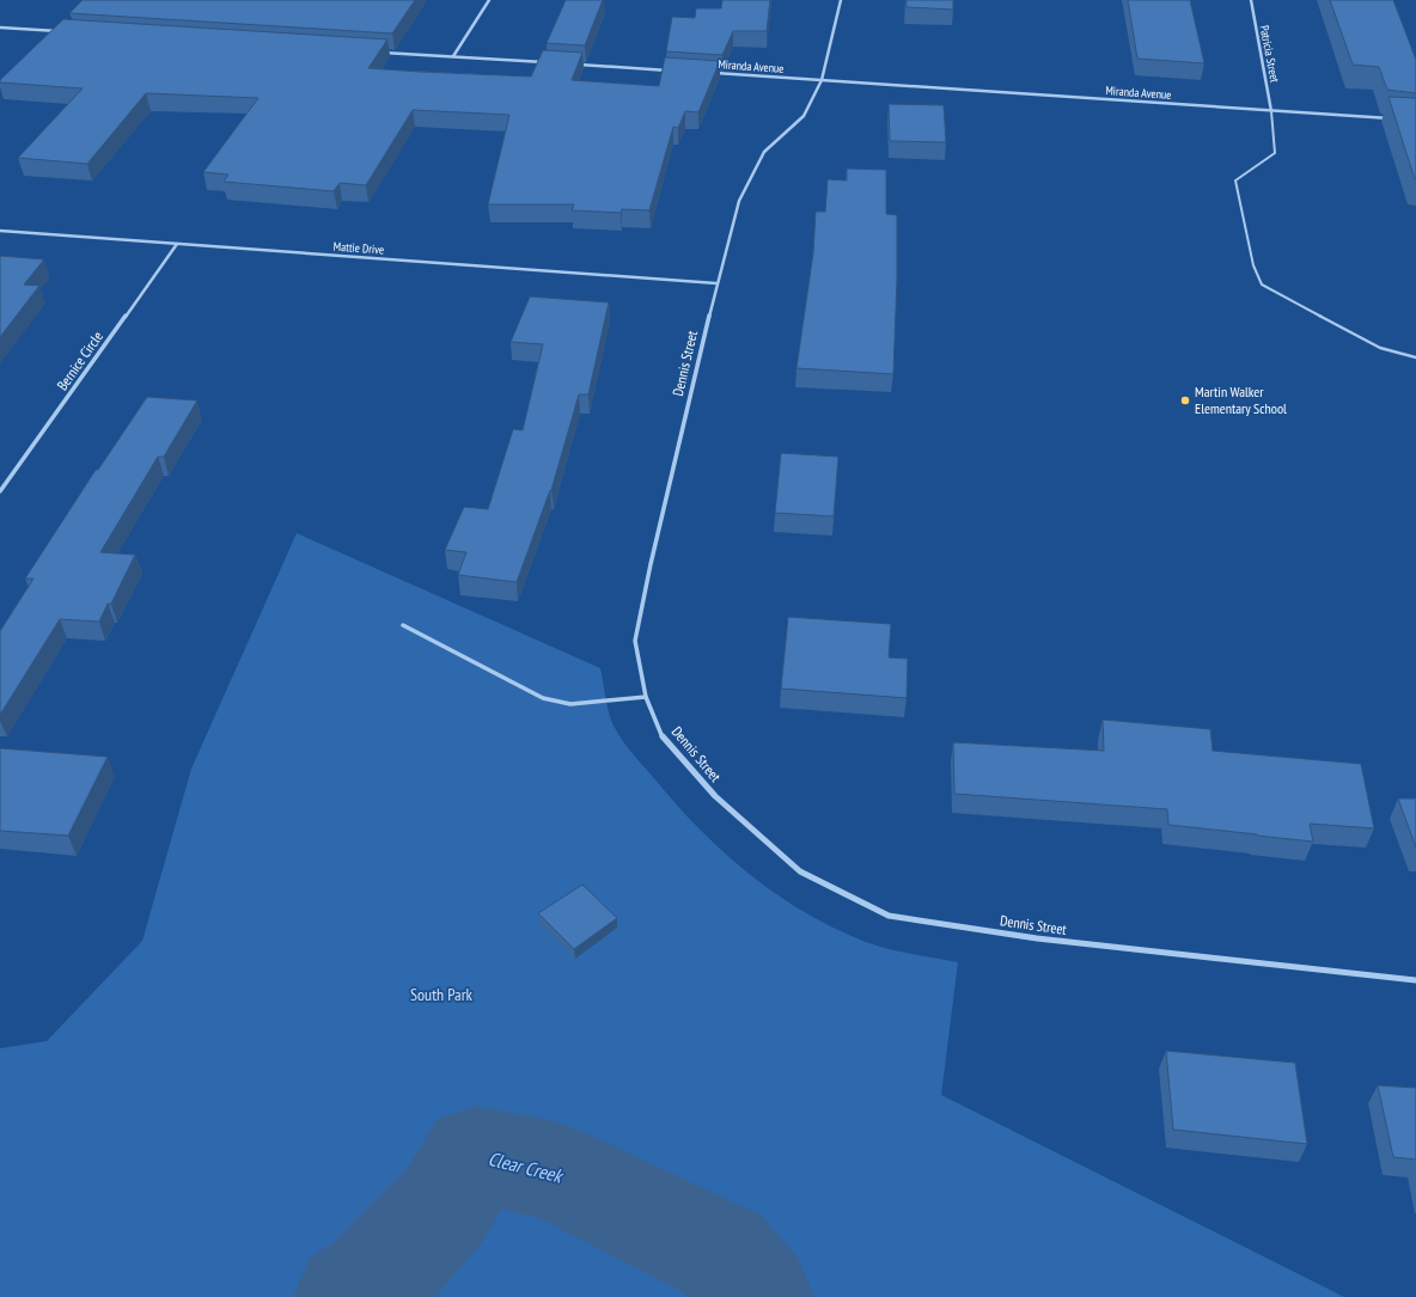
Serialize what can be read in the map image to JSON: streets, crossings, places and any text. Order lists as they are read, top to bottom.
{
  "streets": {
    "street": [
      "Patricia Street",
      "Miranda Avenue",
      "Mattie Drive",
      "Bernice Circle",
      "Dennis Street"
    ]
  },
  "crossings": [
    ["Patricia Street", "Miranda Avenue"],
    ["Miranda Avenue", "Dennis Street"],
    ["Mattie Drive", "Bernice Circle"],
    ["Mattie Drive", "Dennis Street"]
  ],
  "water": ["Clear Creek"],
  "parks": ["South Park"],
  "places": ["Martin Walker Elementary School"]
}
